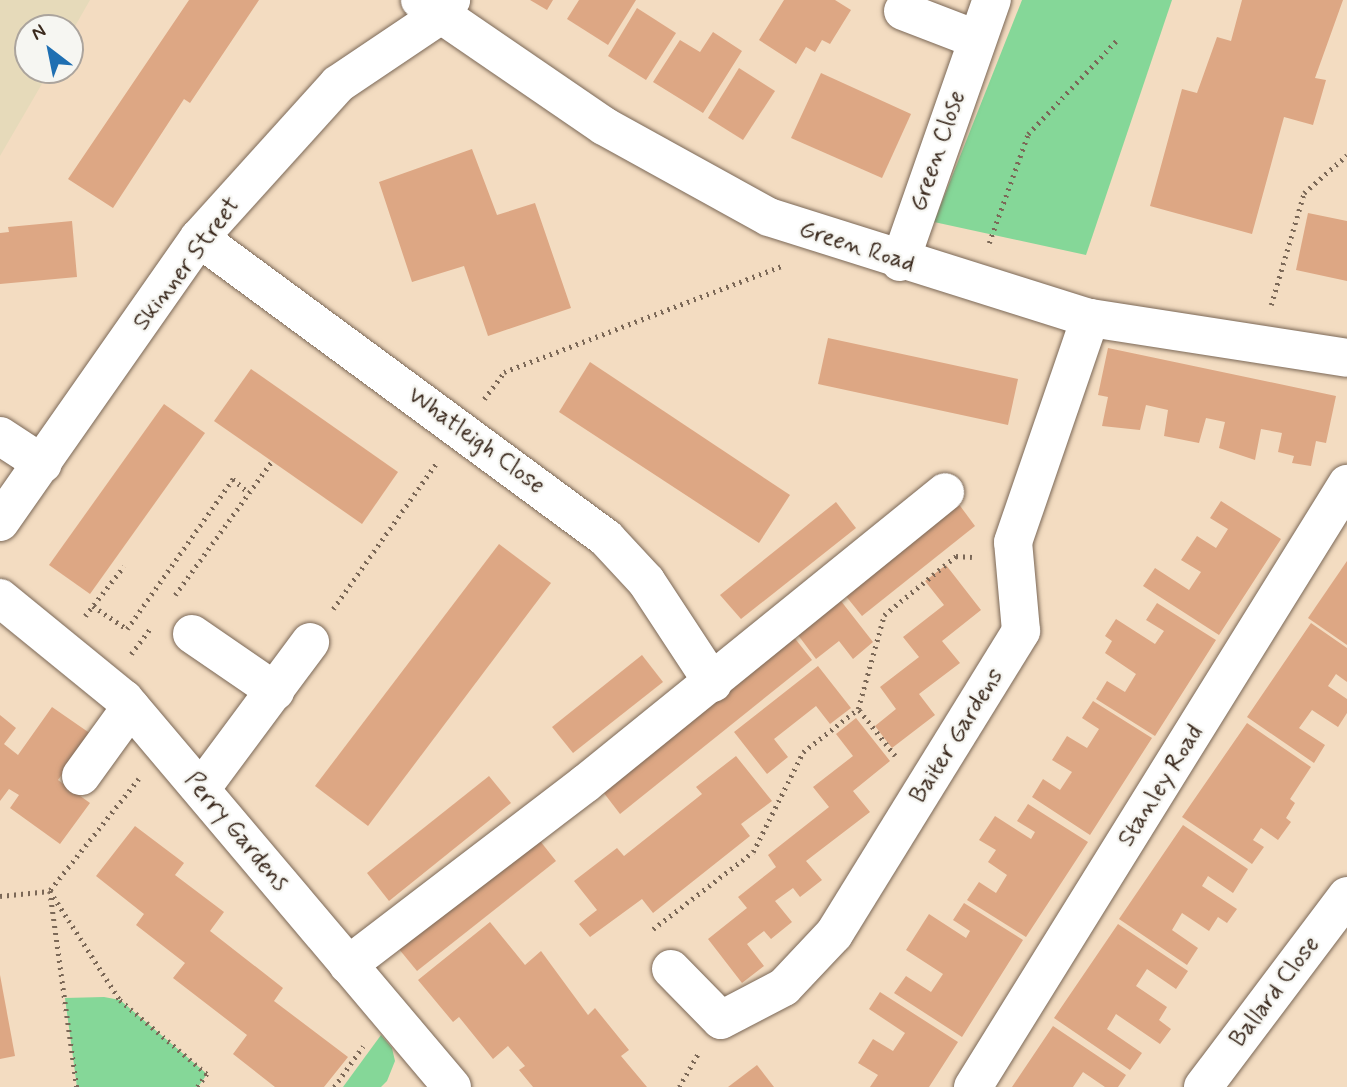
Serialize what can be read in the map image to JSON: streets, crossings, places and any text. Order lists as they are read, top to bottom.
{
  "streets": {
    "street": [
      "Green Close",
      "Green Road",
      "Skinner Street",
      "Whatleigh Close",
      "Baiter Gardens",
      "Stanley Road",
      "Perry Gardens",
      "Ballard Close"
    ]
  },
  "crossings": [
    ["Green Close", "Green Road"],
    ["Green Road", "Skinner Street"],
    ["Green Road", "Baiter Gardens"],
    ["Skinner Street", "Whatleigh Close"]
  ],
  "north": "top left"
}
